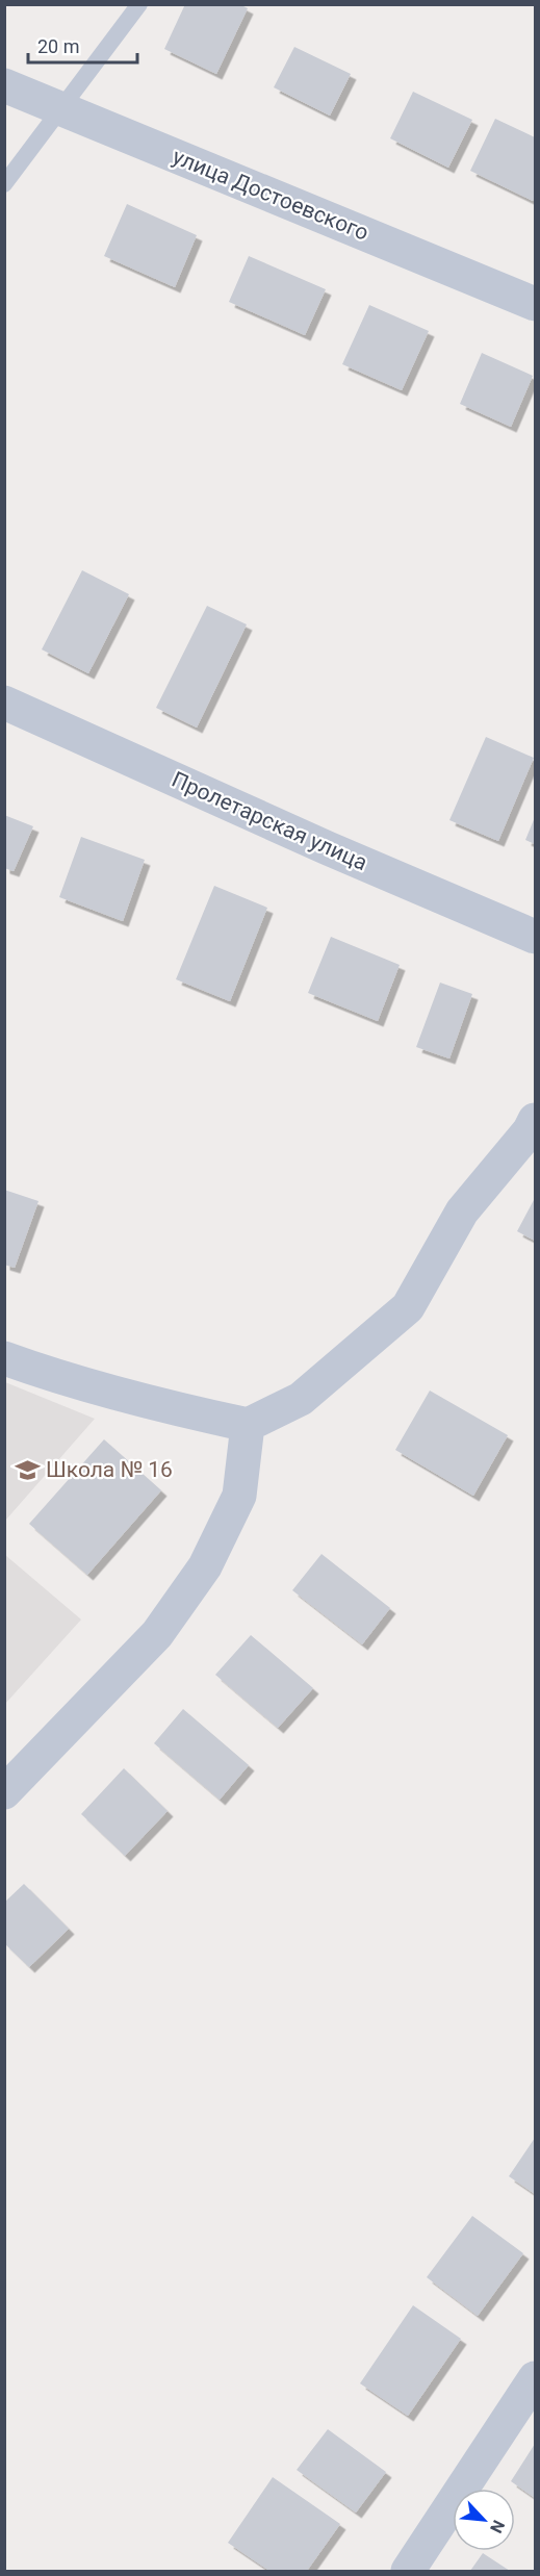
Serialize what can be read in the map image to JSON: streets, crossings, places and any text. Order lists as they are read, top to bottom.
{
  "streets": {
    "street": ["улица Достоевского", "Пролетарская улица"]
  },
  "places": {
    "school or university": ["Школа № 16"]
  },
  "scale_bar": "20 m",
  "north": "bottom right"
}
